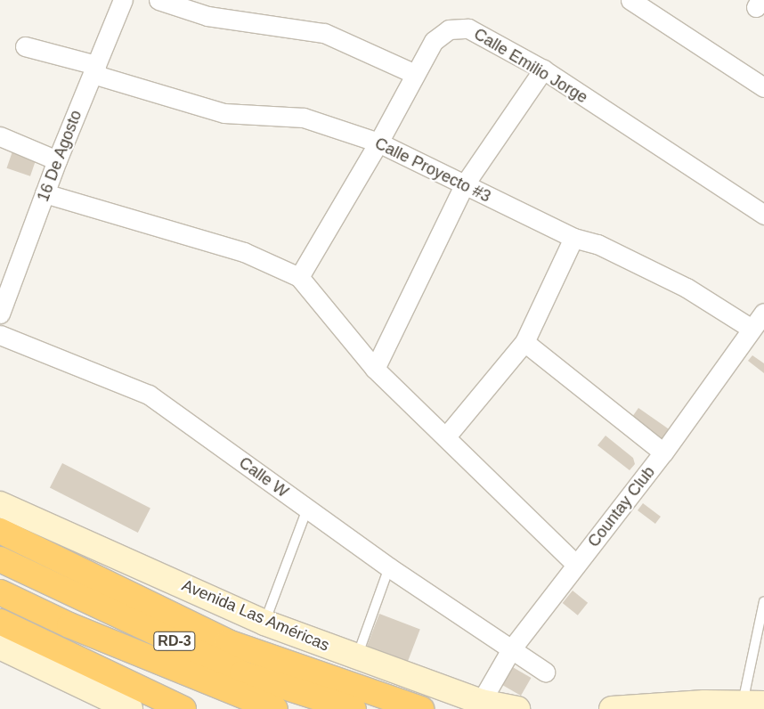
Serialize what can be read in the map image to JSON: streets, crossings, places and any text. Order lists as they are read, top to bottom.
{
  "streets": {
    "highway": ["RD-3"],
    "street": [
      "Calle Emilio Jorge",
      "16 De Agosto",
      "Calle Proyecto #3",
      "Calle W",
      "Countay Club",
      "Avenida Las Américas"
    ]
  },
  "crossings": [
    ["Calle Emilio Jorge", "Calle Proyecto #3"],
    ["16 De Agosto", "Calle Proyecto #3"],
    ["Calle Proyecto #3", "Countay Club"],
    ["Calle W", "Countay Club"],
    ["Countay Club", "Avenida Las Américas"]
  ]
}
